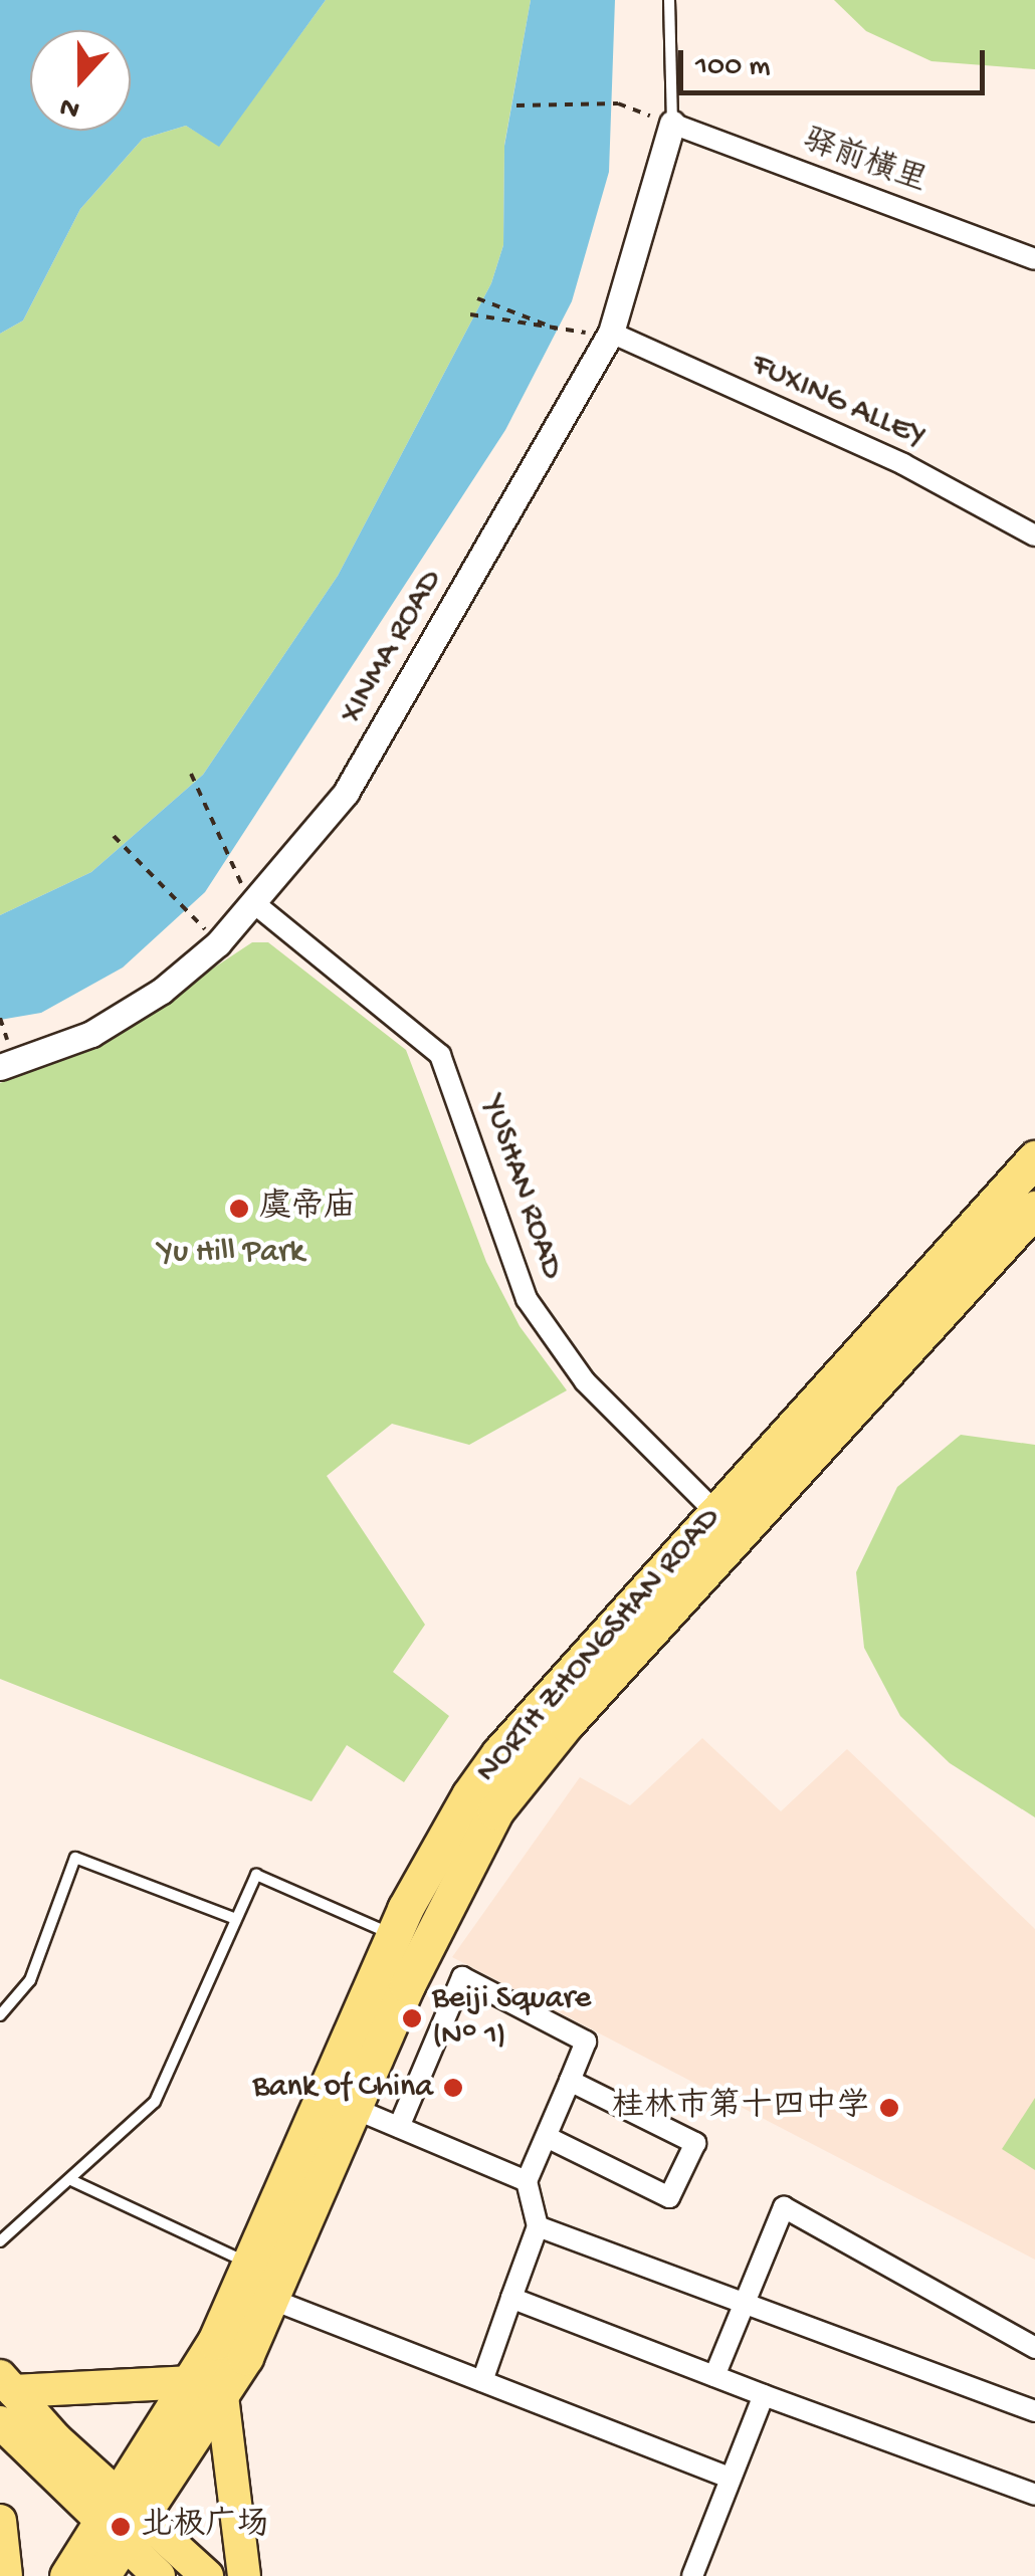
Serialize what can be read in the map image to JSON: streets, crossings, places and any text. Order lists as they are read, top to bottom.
{
  "streets": {
    "highway": ["NORTH ZHONGSHAN ROAD"],
    "street": [
      "驿前横里",
      "FUXING ALLEY",
      "XINMA ROAD",
      "YUSHAN ROAD"
    ]
  },
  "crossings": [
    ["驿前横里", "XINMA ROAD"],
    ["FUXING ALLEY", "XINMA ROAD"],
    ["XINMA ROAD", "YUSHAN ROAD"],
    ["YUSHAN ROAD", "NORTH ZHONGSHAN ROAD"]
  ],
  "parks": ["Yu Hill Park"],
  "places": [
    "虞帝庙",
    "Beiji Square (N° 1)",
    "Bank of China",
    "桂林市第十四中学",
    "北极广场"
  ],
  "scale_bar": "100 m",
  "north": "bottom"
}
